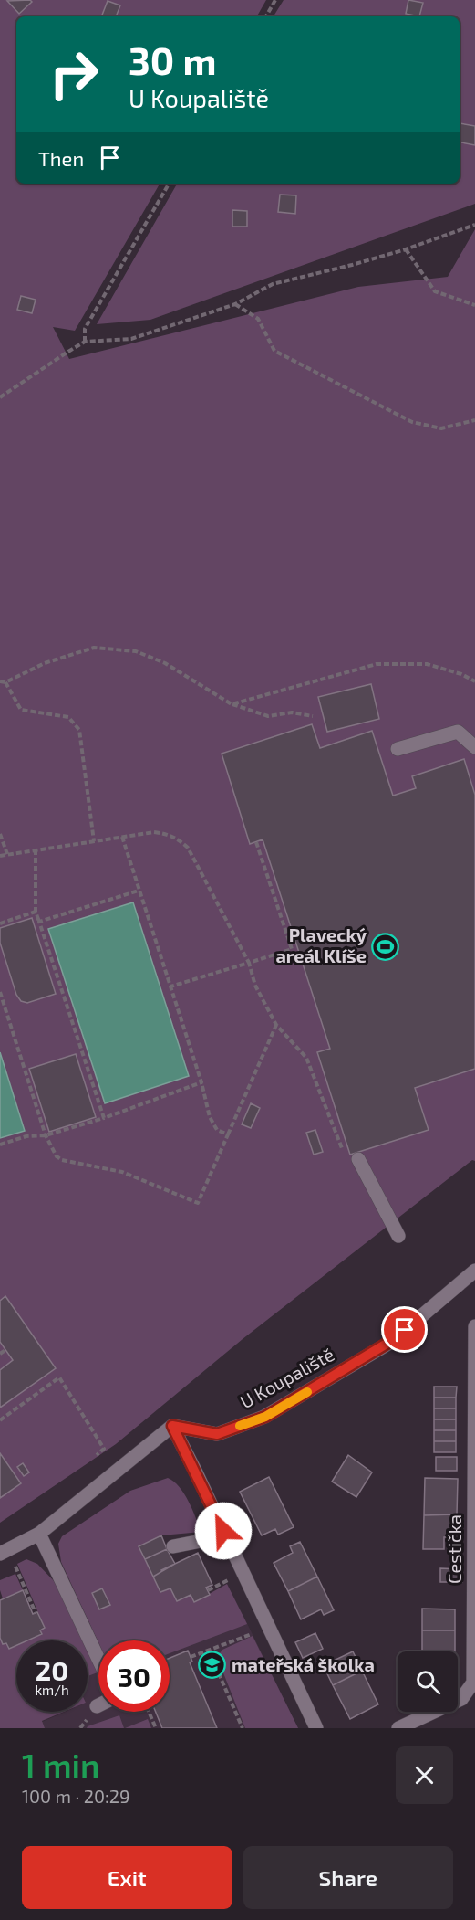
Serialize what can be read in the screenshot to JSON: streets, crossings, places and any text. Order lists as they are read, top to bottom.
{
  "streets": {
    "street": ["U Koupaliště", "Cestička"]
  },
  "places": {
    "sports": ["Plavecký areál Klíše"],
    "school or university": ["mateřská školka"]
  },
  "page": {
    "turn": ["30 m", "U Koupaliště"],
    "then": "Then",
    "speed": "20 km/h",
    "limit": "30",
    "heading": ["1 min", "100 m · 20:29"],
    "buttons": ["Exit", "Share"]
  }
}
